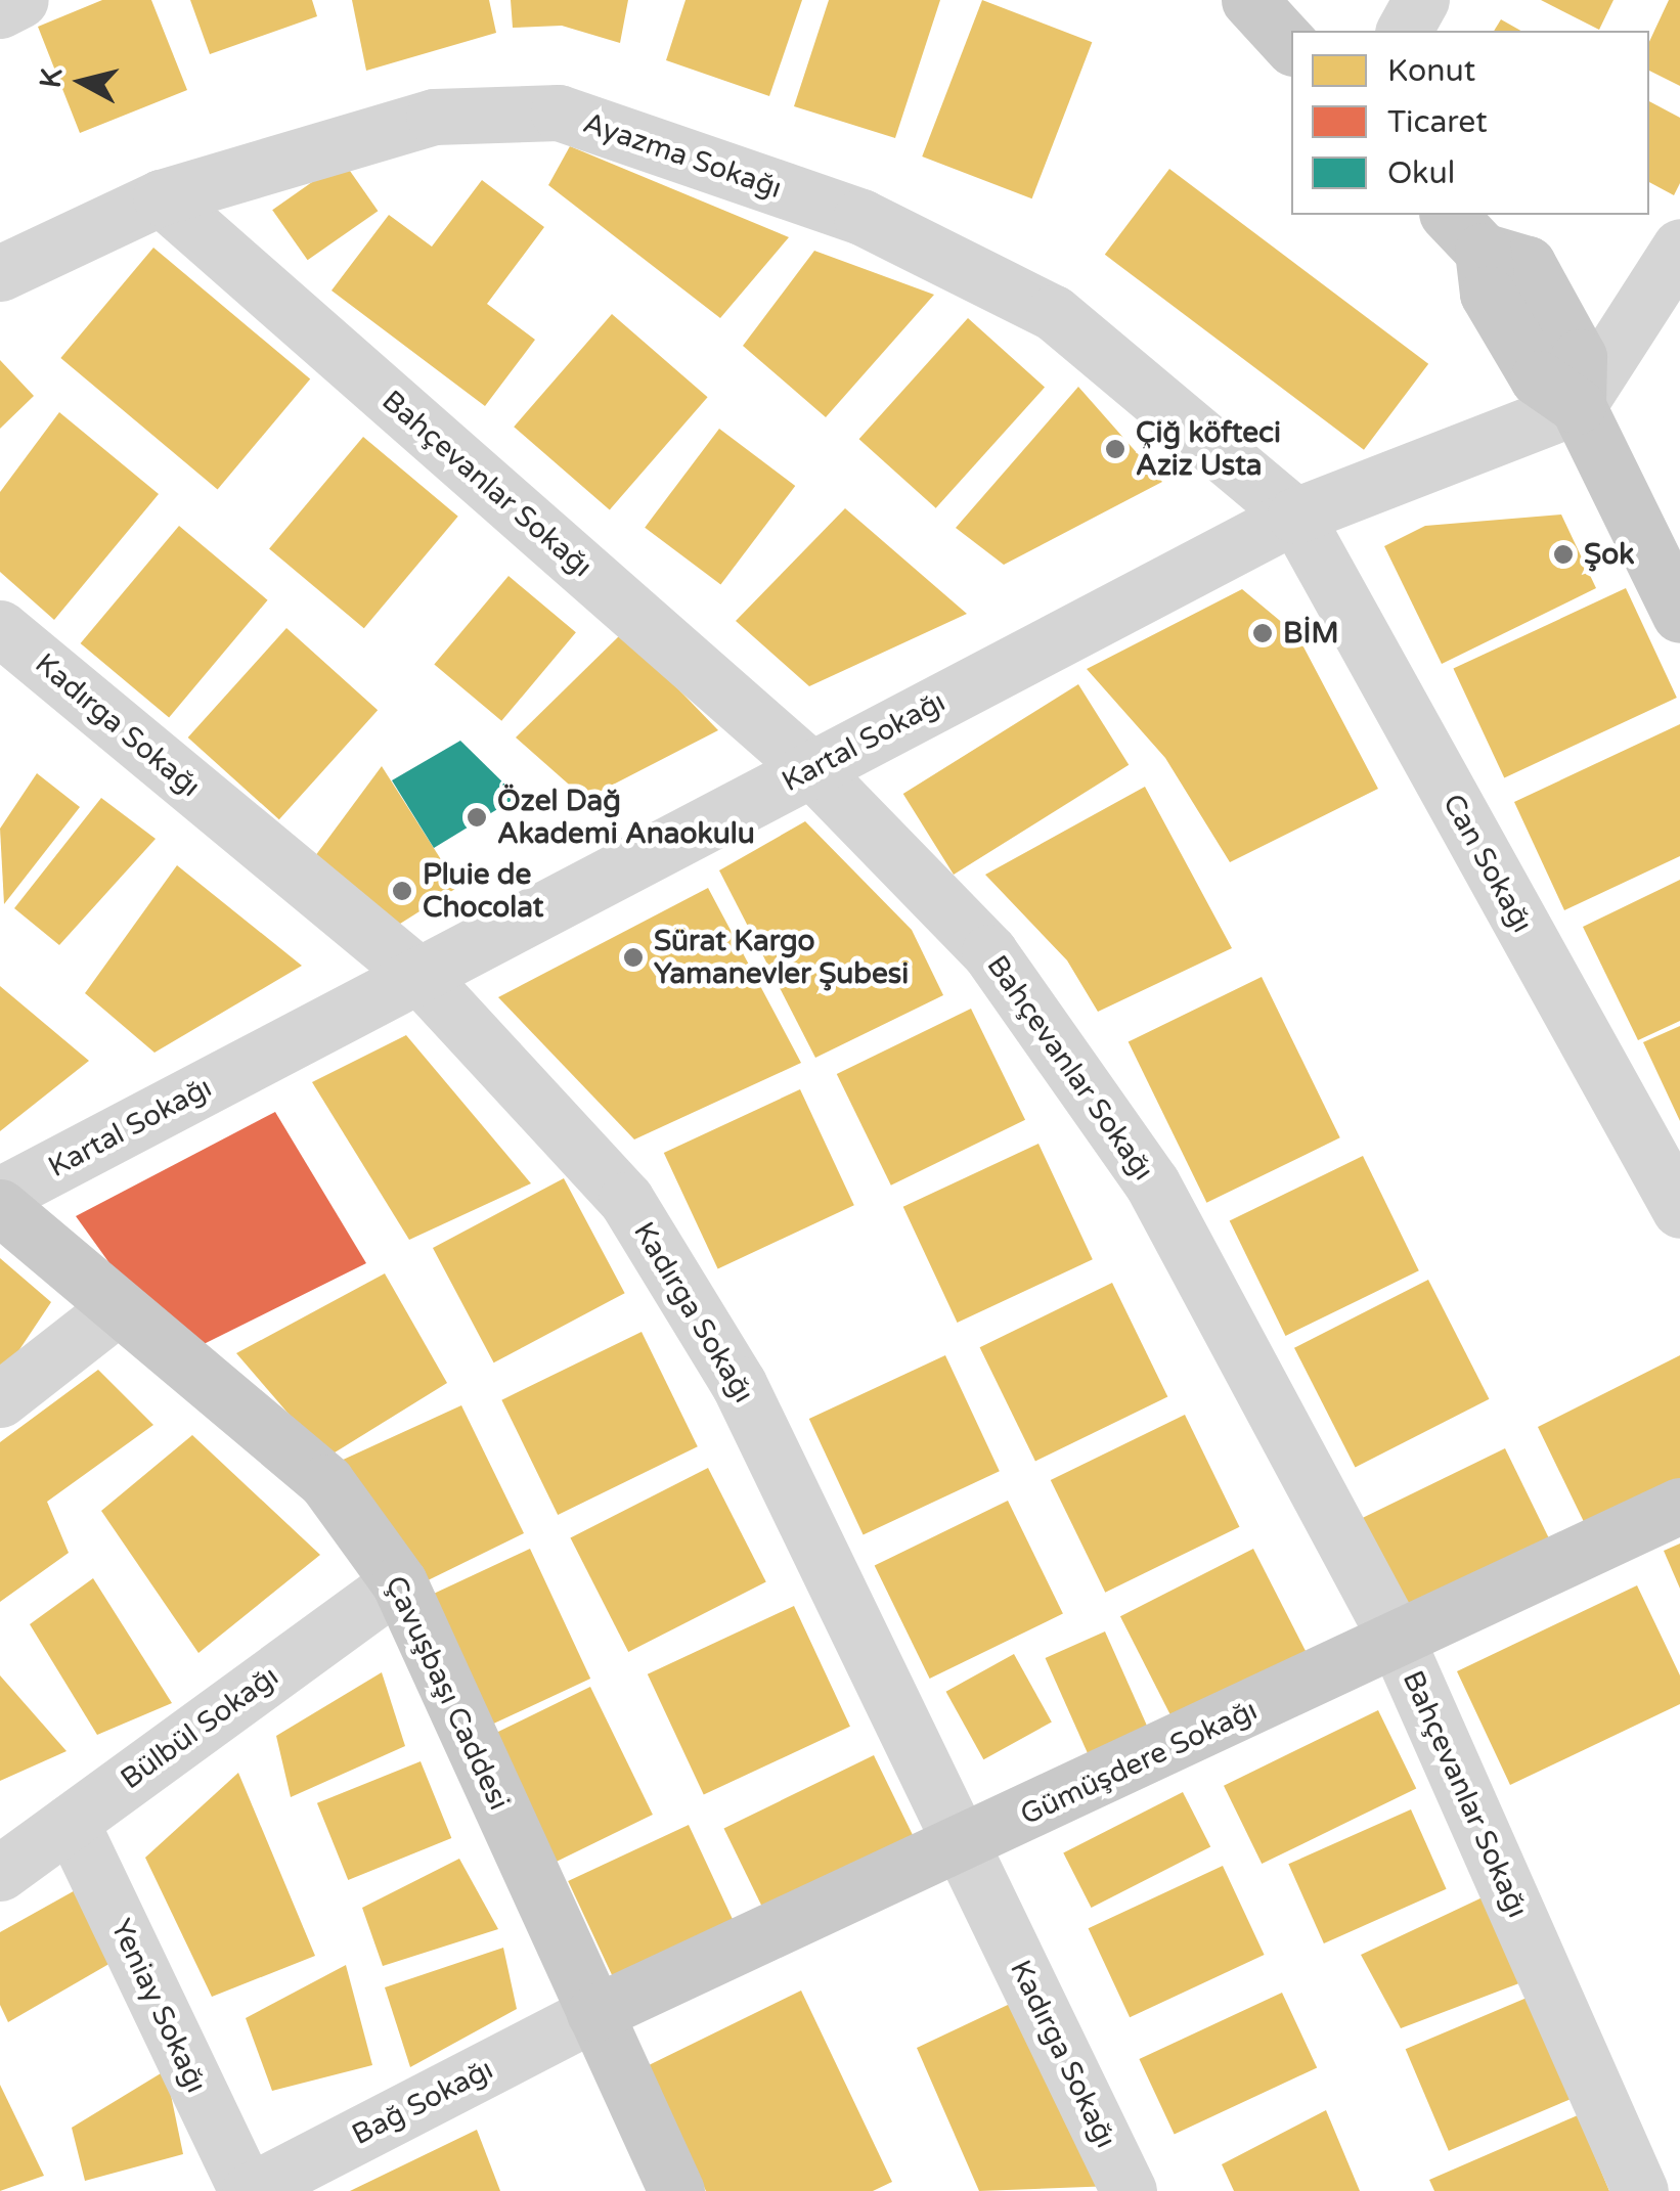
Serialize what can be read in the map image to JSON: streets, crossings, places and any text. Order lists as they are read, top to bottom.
{
  "streets": {
    "main road": ["Çavuşbaşı Caddesi", "Gümüşdere Sokağı"],
    "street": [
      "Ayazma Sokağı",
      "Bahçevanlar Sokağı",
      "Kadırga Sokağı",
      "Kartal Sokağı",
      "Can Sokağı",
      "Bülbül Sokağı",
      "Yeniay Sokağı",
      "Bağ Sokağı"
    ]
  },
  "crossings": [
    ["Ayazma Sokağı", "Bahçevanlar Sokağı"],
    ["Ayazma Sokağı", "Kartal Sokağı"],
    ["Ayazma Sokağı", "Can Sokağı"],
    ["Bahçevanlar Sokağı", "Kartal Sokağı"],
    ["Bahçevanlar Sokağı", "Gümüşdere Sokağı"],
    ["Kadırga Sokağı", "Kartal Sokağı"],
    ["Kadırga Sokağı", "Gümüşdere Sokağı"],
    ["Kartal Sokağı", "Can Sokağı"],
    ["Çavuşbaşı Caddesi", "Bülbül Sokağı"],
    ["Çavuşbaşı Caddesi", "Gümüşdere Sokağı"],
    ["Çavuşbaşı Caddesi", "Bağ Sokağı"],
    ["Bülbül Sokağı", "Yeniay Sokağı"],
    ["Gümüşdere Sokağı", "Bağ Sokağı"],
    ["Yeniay Sokağı", "Bağ Sokağı"]
  ],
  "places": [
    "Çiğ köfteci Aziz Usta",
    "Şok",
    "BİM",
    "Özel Dağ Akademi Anaokulu",
    "Pluie de Chocolat",
    "Sürat Kargo Yamanevler Şubesi"
  ],
  "legend": ["Konut", "Ticaret", "Okul"],
  "north": "left"
}
